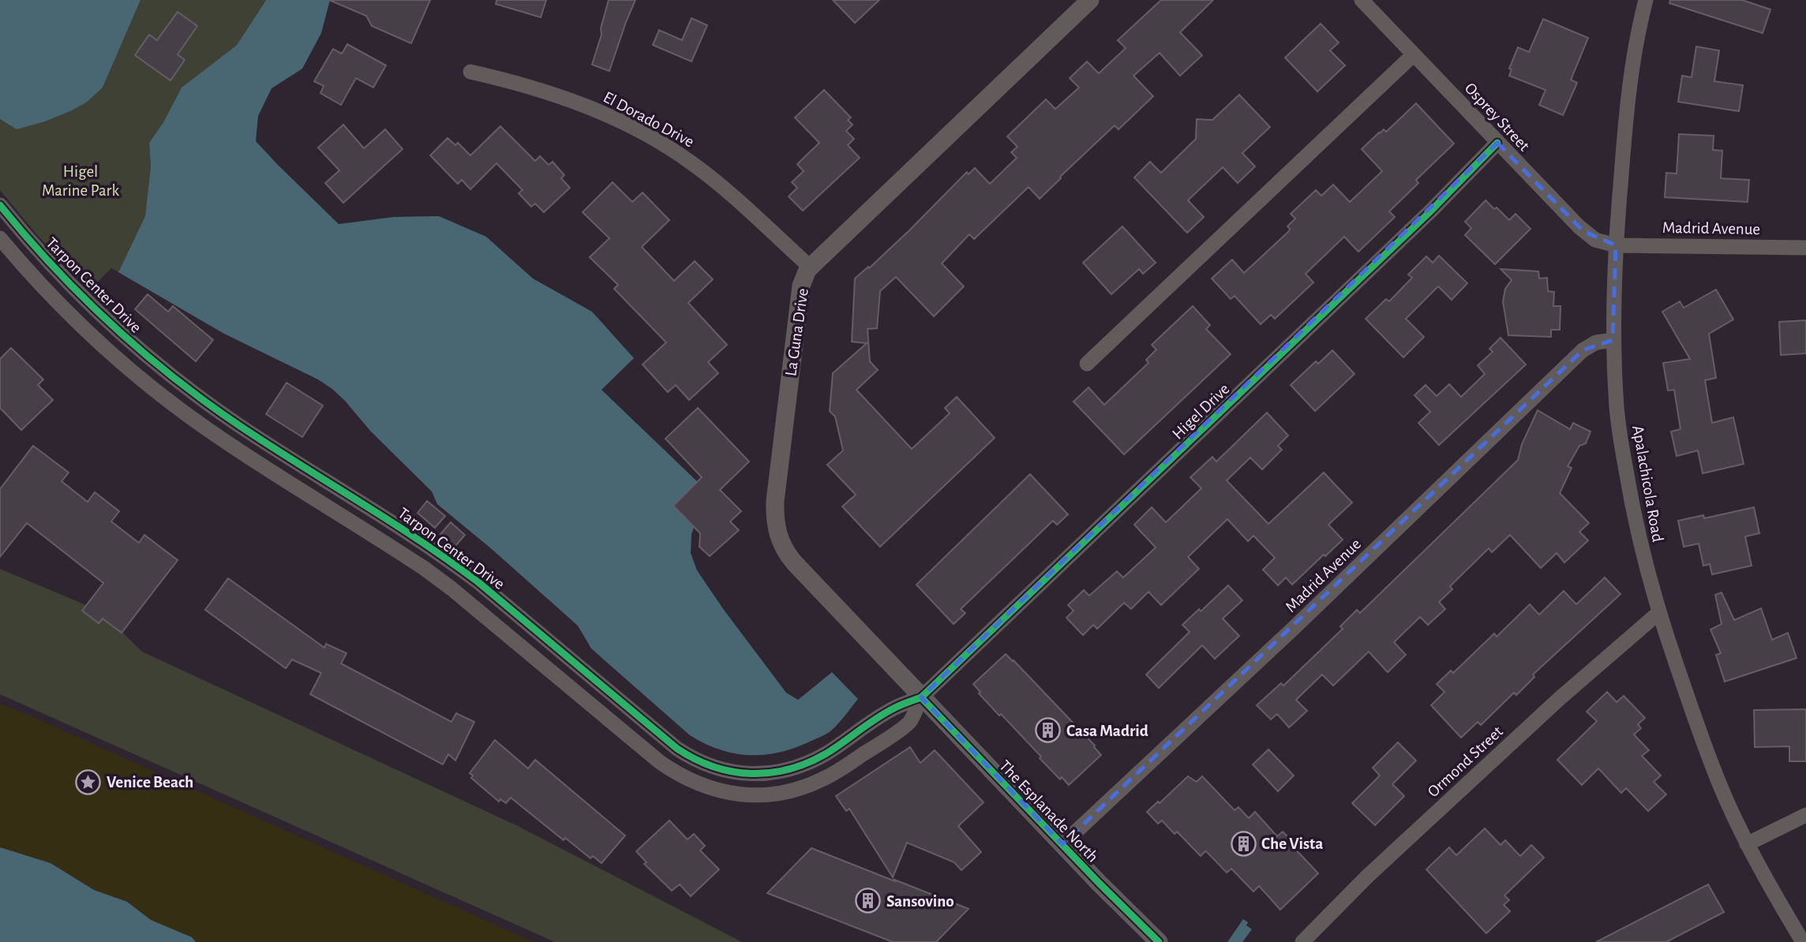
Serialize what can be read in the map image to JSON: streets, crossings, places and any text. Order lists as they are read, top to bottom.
{
  "streets": {
    "street": [
      "Osprey Street",
      "El Dorado Drive",
      "Madrid Avenue",
      "Tarpon Center Drive",
      "La Guna Drive",
      "Higel Drive",
      "Apalachicola Road",
      "Ormond Street",
      "The Esplanade North"
    ]
  },
  "crossings": [
    ["Osprey Street", "Madrid Avenue"],
    ["Osprey Street", "Higel Drive"],
    ["Osprey Street", "Apalachicola Road"],
    ["El Dorado Drive", "La Guna Drive"],
    ["Madrid Avenue", "Apalachicola Road"],
    ["Madrid Avenue", "The Esplanade North"],
    ["Tarpon Center Drive", "La Guna Drive"],
    ["Tarpon Center Drive", "Higel Drive"],
    ["Tarpon Center Drive", "The Esplanade North"],
    ["La Guna Drive", "Higel Drive"],
    ["La Guna Drive", "The Esplanade North"],
    ["Higel Drive", "The Esplanade North"],
    ["Apalachicola Road", "Ormond Street"]
  ],
  "parks": ["Higel Marine Park"],
  "places": {
    "building": ["Casa Madrid", "Che Vista", "Sansovino"],
    "place": ["Venice Beach"]
  }
}
